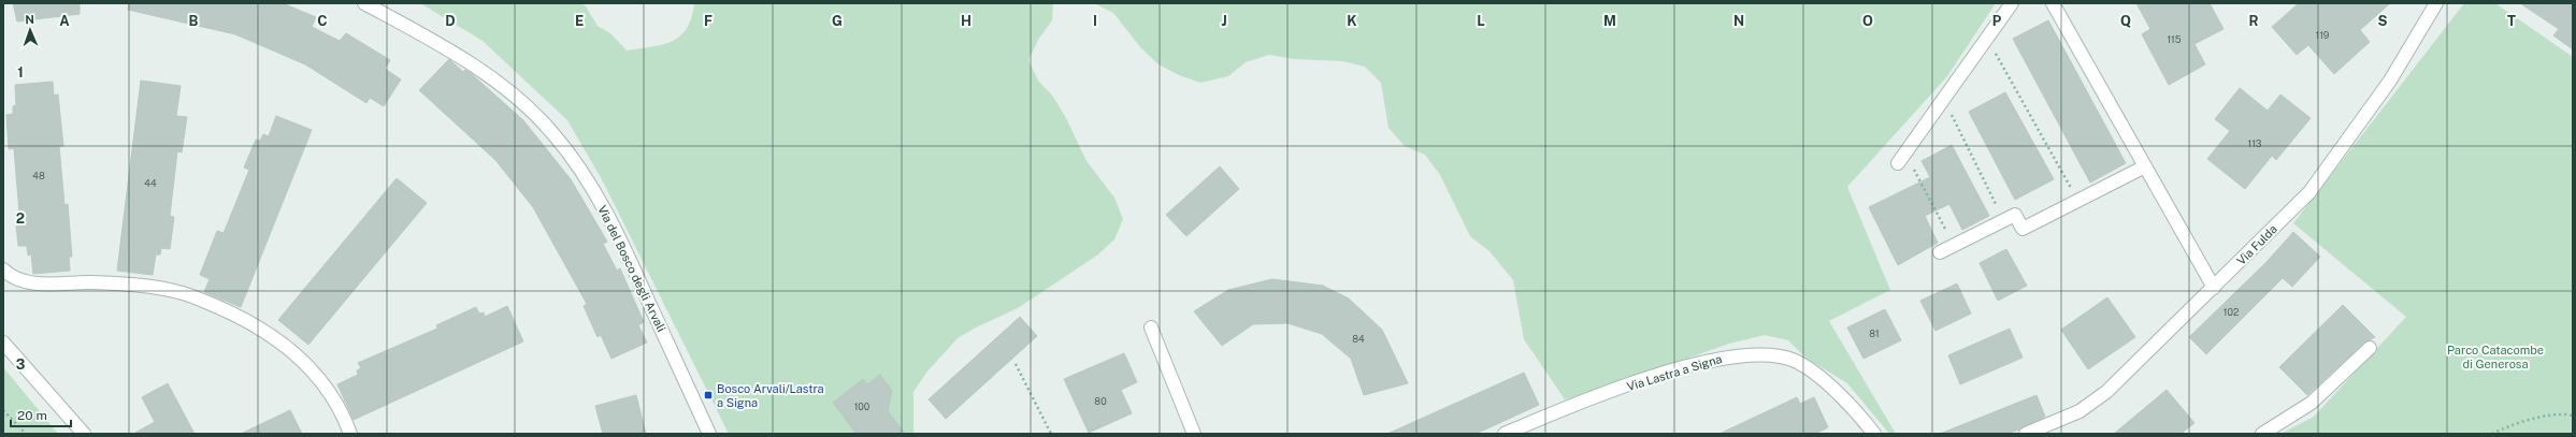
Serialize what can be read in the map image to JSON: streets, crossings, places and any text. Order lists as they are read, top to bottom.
{
  "streets": {
    "street": ["Via Fulda", "Via del Bosco degli Arvali", "Via Lastra a Signa"]
  },
  "parks": ["Parco Catacombe di Generosa"],
  "places": {
    "transit": ["Bosco Arvali/Lastra a Signa"]
  },
  "house_numbers": [
    "119",
    "115",
    "113",
    "48",
    "44",
    "102",
    "81",
    "84",
    "80",
    "100"
  ],
  "scale_bar": "20 m",
  "north": "top",
  "grid": {
    "columns": [
      "A",
      "B",
      "C",
      "D",
      "E",
      "F",
      "G",
      "H",
      "I",
      "J",
      "K",
      "L",
      "M",
      "N",
      "O",
      "P",
      "Q",
      "R",
      "S",
      "T"
    ],
    "rows": ["1", "2", "3"]
  }
}
